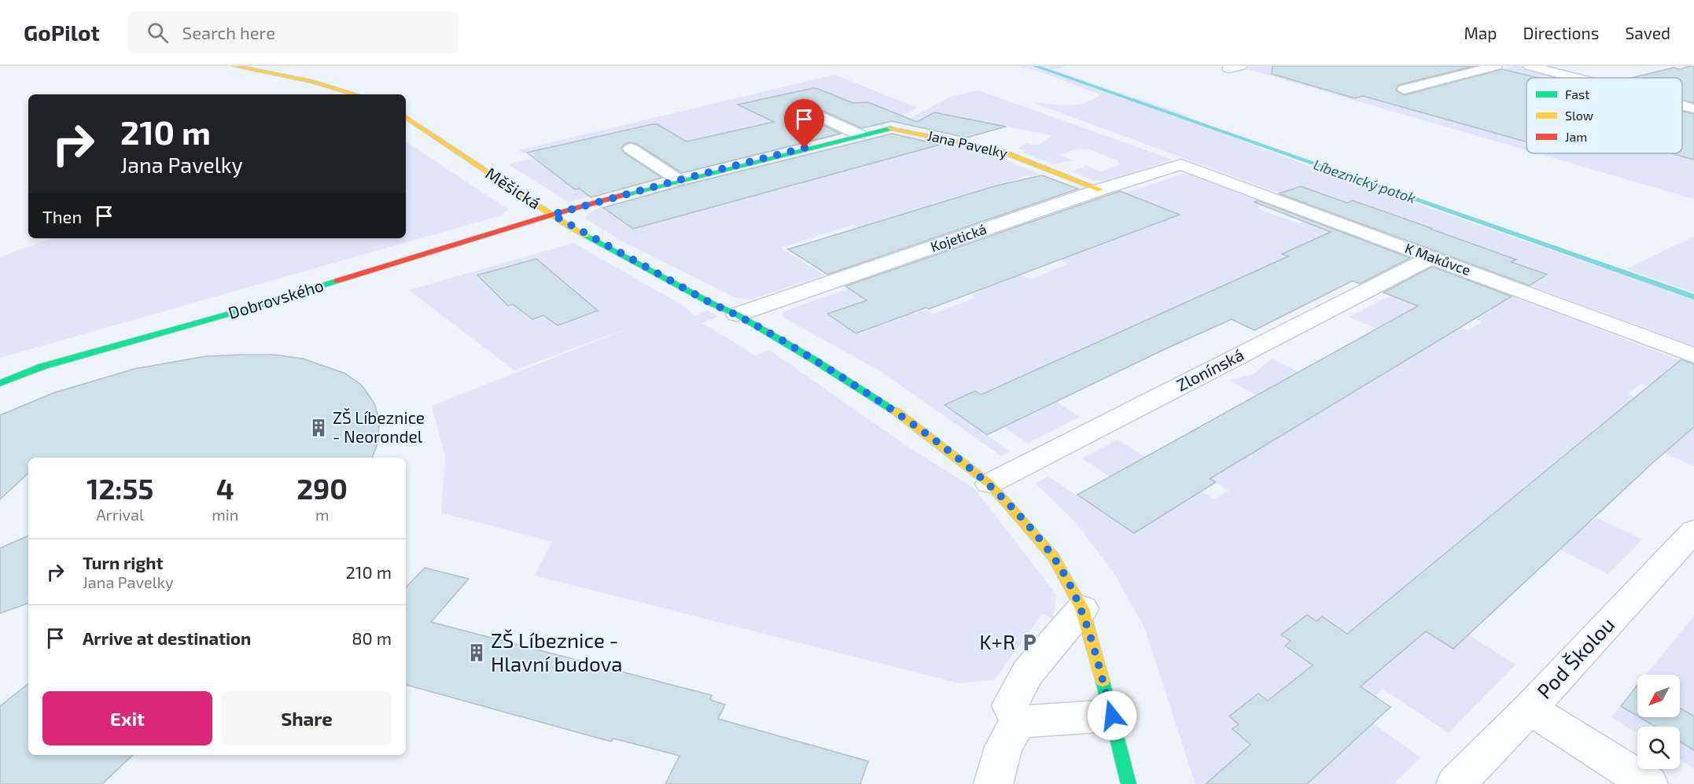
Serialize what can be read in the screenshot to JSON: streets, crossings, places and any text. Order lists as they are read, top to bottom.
{
  "streets": {
    "street": [
      "Jana Pavelky",
      "Měšická",
      "Kojetická",
      "K Makůvce",
      "Dobrovského",
      "Zlonínská",
      "Pod Školou"
    ]
  },
  "crossings": [
    ["Jana Pavelky", "Měšická"],
    ["Jana Pavelky", "Kojetická"],
    ["Jana Pavelky", "Dobrovského"],
    ["Měšická", "Kojetická"],
    ["Měšická", "Dobrovského"],
    ["Měšická", "Zlonínská"],
    ["Kojetická", "K Makůvce"],
    ["K Makůvce", "Zlonínská"]
  ],
  "water": ["Líbeznický potok"],
  "places": {
    "building": ["ZŠ Líbeznice - Neorondel", "ZŠ Líbeznice - Hlavní budova"],
    "parking": ["K+R"]
  },
  "legend": ["Fast", "Slow", "Jam"],
  "north": "bottom left",
  "page": {
    "header": "GoPilot",
    "search": "Search here",
    "nav": ["Map", "Directions", "Saved"],
    "turn": ["210 m", "Jana Pavelky"],
    "then": "Then",
    "eta": [
      "12:55",
      "Arrival",
      "4",
      "min",
      "290",
      "m"
    ],
    "list": [
      {
        "name": "Turn right",
        "note": "Jana Pavelky",
        "value": "210 m"
      },
      {
        "name": "Arrive at destination",
        "value": "80 m"
      }
    ],
    "buttons": ["Exit", "Share"]
  }
}
